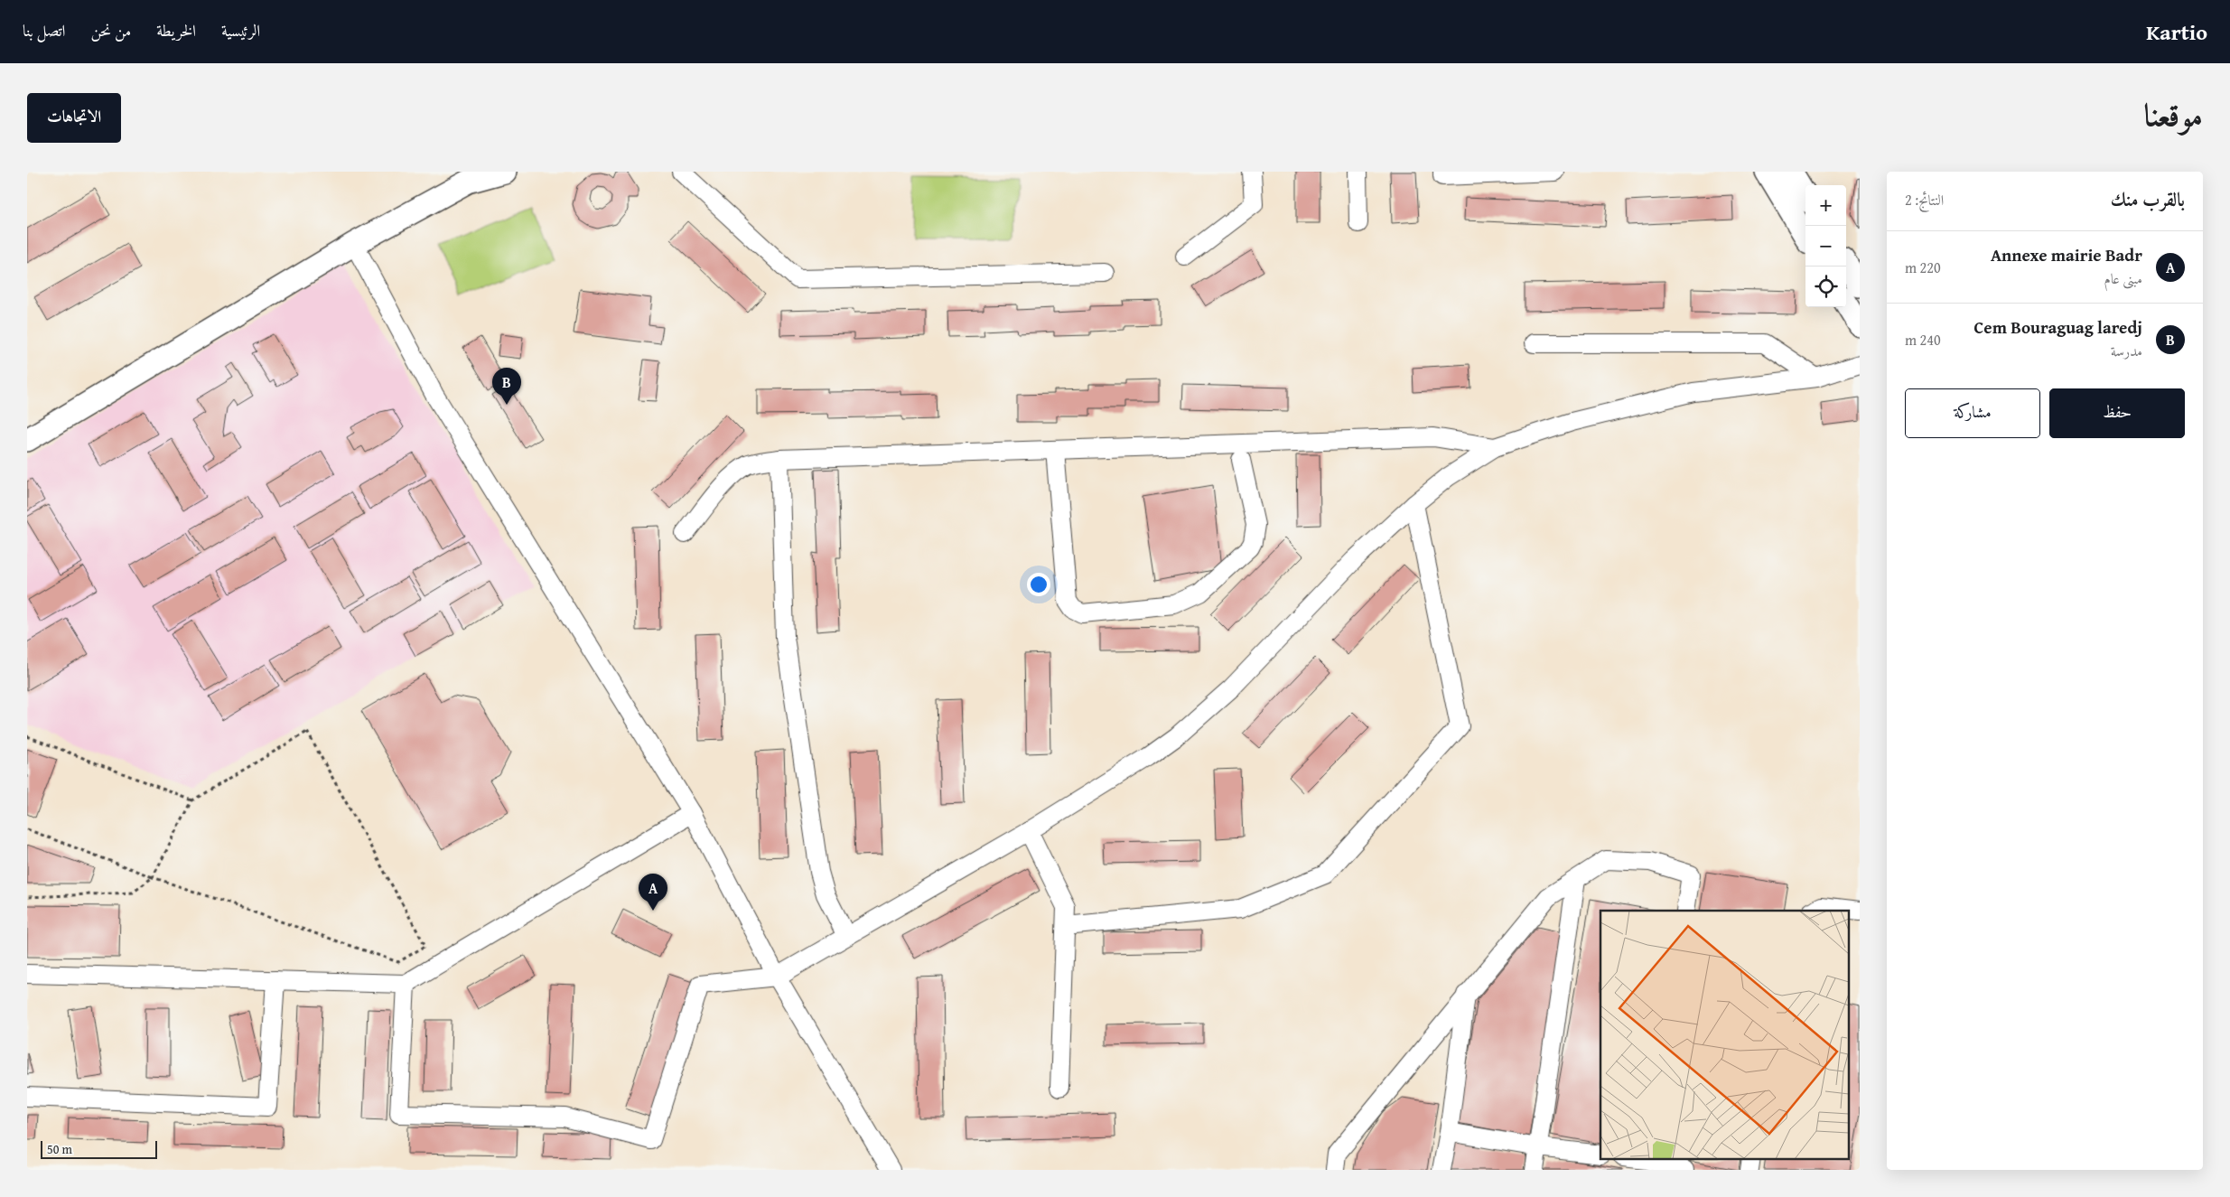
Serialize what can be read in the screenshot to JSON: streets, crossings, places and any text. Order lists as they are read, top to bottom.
{
  "scale_bar": "50 m",
  "page": {
    "header": "Kartio",
    "nav": [
      "الرئيسية",
      "الخريطة",
      "من نحن",
      "اتصل بنا"
    ],
    "title": "موقعنا",
    "buttons": [
      "الاتجاهات",
      ["حفظ", "مشاركة"]
    ],
    "heading": ["بالقرب منك", "النتائج: 2"],
    "map_buttons": ["+", "−"],
    "list": [
      {
        "mark": "A",
        "name": "Annexe mairie Badr",
        "note": "مبنى عام",
        "value": "220 m"
      },
      {
        "mark": "B",
        "name": "Cem Bouraguag laredj",
        "note": "مدرسة",
        "value": "240 m"
      }
    ],
    "pins": ["B", "A"],
    "scale": "50 m"
  }
}
